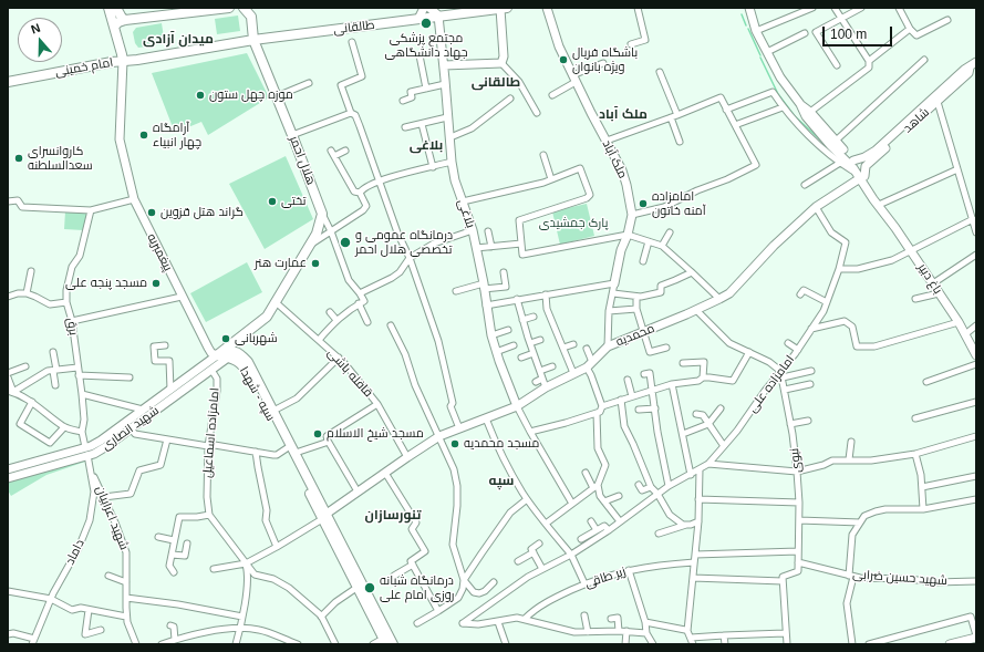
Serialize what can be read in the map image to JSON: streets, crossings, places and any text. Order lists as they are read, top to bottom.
{
  "streets": {
    "main road": [
      "طالقانی",
      "امام خمینی",
      "هلال احمر",
      "سپه - شهدا"
    ],
    "street": [
      "شاهد",
      "ملک آباد",
      "بلاغی",
      "پیغمبریه",
      "باغ دبیر",
      "برق",
      "محمدیه",
      "قافله باشی",
      "امامزاده علی",
      "شهید انصاری",
      "امامزاده اسماعیل",
      "نبوی",
      "شهید اعرابیان",
      "داماد",
      "زیر طاقی",
      "شهید حسین ضرابی"
    ]
  },
  "crossings": [
    ["طالقانی", "هلال احمر"],
    ["طالقانی", "بلاغی"],
    ["امام خمینی", "پیغمبریه"],
    ["شاهد", "باغ دبیر"],
    ["شاهد", "محمدیه"],
    ["ملک آباد", "محمدیه"],
    ["بلاغی", "محمدیه"],
    ["پیغمبریه", "شهید انصاری"],
    ["باغ دبیر", "محمدیه"],
    ["برق", "شهید انصاری"],
    ["برق", "داماد"],
    ["محمدیه", "قافله باشی"],
    ["محمدیه", "امامزاده علی"],
    ["محمدیه", "سپه - شهدا"],
    ["امامزاده علی", "نبوی"],
    ["سپه - شهدا", "شهید انصاری"],
    ["شهید انصاری", "امامزاده اسماعیل"],
    ["شهید انصاری", "داماد"],
    ["نبوی", "شهید حسین ضرابی"],
    ["شهید اعرابیان", "داماد"]
  ],
  "districts": [
    "میدان آزادی",
    "طالقانی",
    "ملک آباد",
    "بلاغی",
    "سپه",
    "تنورسازان"
  ],
  "parks": ["پارک جمشیدی"],
  "places": [
    "مجتمع پزشکی جهاد دانشگاهی",
    "باشگاه فریال ویژه بانوان",
    "موزه چهل ستون",
    "آرامگاه چهار انبیاء",
    "کاروانسرای سعدالسلطنه",
    "تختی",
    "امامزاده آمنه خاتون",
    "گراند هتل قزوین",
    "درمانگاه عمومی و تخصصی هلال احمر",
    "عمارت هنر",
    "مسجد پنجه علی",
    "شهربانی",
    "مسجد شیخ الاسلام",
    "مسجد محمدیه",
    "درمانگاه شبانه روزی امام علی"
  ],
  "scale_bar": "100 m",
  "north": "top"
}
